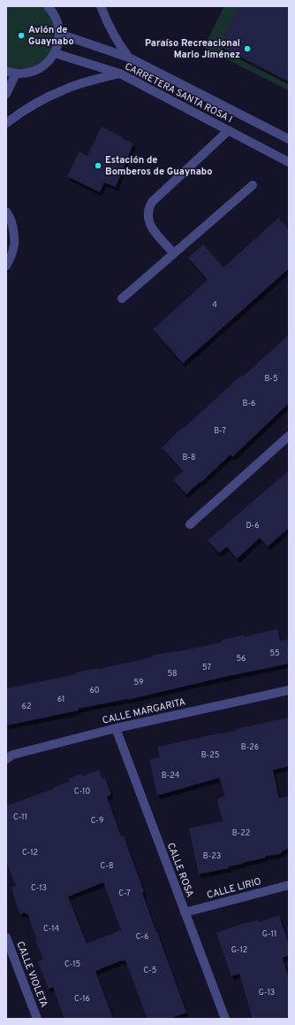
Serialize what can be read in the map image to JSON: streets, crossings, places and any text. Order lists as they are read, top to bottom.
{
  "streets": {
    "street": [
      "CARRETERA SANTA ROSA I",
      "CALLE MARGARITA",
      "CALLE ROSA",
      "CALLE LIRIO",
      "CALLE VIOLETA"
    ]
  },
  "crossings": [
    ["CALLE MARGARITA", "CALLE ROSA"],
    ["CALLE ROSA", "CALLE LIRIO"]
  ],
  "places": ["Avión de Guaynabo", "Paraíso Recreacional Mario Jiménez", "Estación de Bomberos de Guaynabo"],
  "house_numbers": [
    "4",
    "B-5",
    "B-6",
    "B-7",
    "B-8",
    "D-6",
    "55",
    "56",
    "57",
    "58",
    "59",
    "60",
    "61",
    "62",
    "B-26",
    "B-25",
    "B-24",
    "C-10",
    "C-11",
    "C-9",
    "B-22",
    "C-12",
    "B-23",
    "C-8",
    "C-13",
    "C-7",
    "C-14",
    "G-11",
    "C-6",
    "G-12",
    "C-15",
    "C-5",
    "G-13",
    "C-16"
  ]
}
